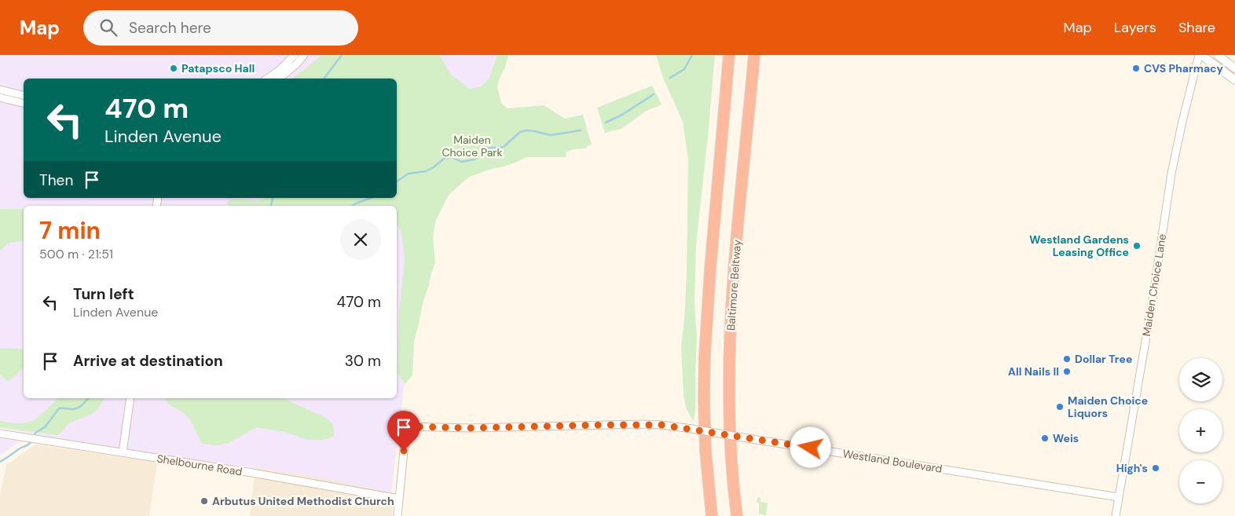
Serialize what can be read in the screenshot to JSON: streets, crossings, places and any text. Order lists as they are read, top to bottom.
{
  "streets": {
    "highway": ["Baltimore Beltway"],
    "street": ["Maiden Choice Lane", "Westland Boulevard", "Shelbourne Road"]
  },
  "crossings": [
    ["Maiden Choice Lane", "Westland Boulevard"],
    ["Westland Boulevard", "Shelbourne Road"]
  ],
  "parks": ["Maiden Choice Park"],
  "places": [
    "Patapsco Hall",
    "CVS Pharmacy",
    "Westland Gardens Leasing Office",
    "Dollar Tree",
    "All Nails II",
    "Maiden Choice Liquors",
    "Weis",
    "High's",
    "Arbutus United Methodist Church"
  ],
  "page": {
    "header": "Map",
    "search": "Search here",
    "nav": ["Map", "Layers", "Share"],
    "turn": ["470 m", "Linden Avenue"],
    "then": "Then",
    "heading": ["7 min", "500 m · 21:51"],
    "list": [
      {
        "name": "Turn left",
        "note": "Linden Avenue",
        "value": "470 m"
      },
      {
        "name": "Arrive at destination",
        "value": "30 m"
      }
    ],
    "map_buttons": ["+", "−"]
  }
}
